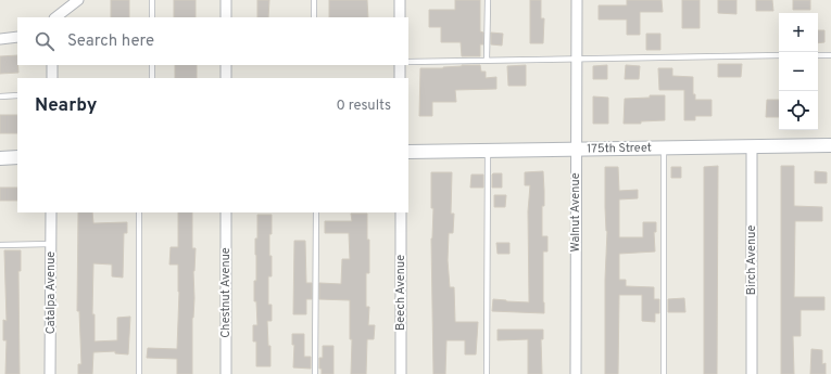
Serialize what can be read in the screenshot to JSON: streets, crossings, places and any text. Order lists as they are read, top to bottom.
{
  "streets": {
    "street": [
      "175th Street",
      "Walnut Avenue",
      "Birch Avenue",
      "Catalpa Avenue",
      "Chestnut Avenue",
      "Beech Avenue"
    ]
  },
  "crossings": [
    ["175th Street", "Walnut Avenue"],
    ["175th Street", "Birch Avenue"]
  ],
  "page": {
    "map_buttons": ["+", "−"],
    "search": "Search here",
    "heading": ["Nearby", "0 results"]
  }
}
